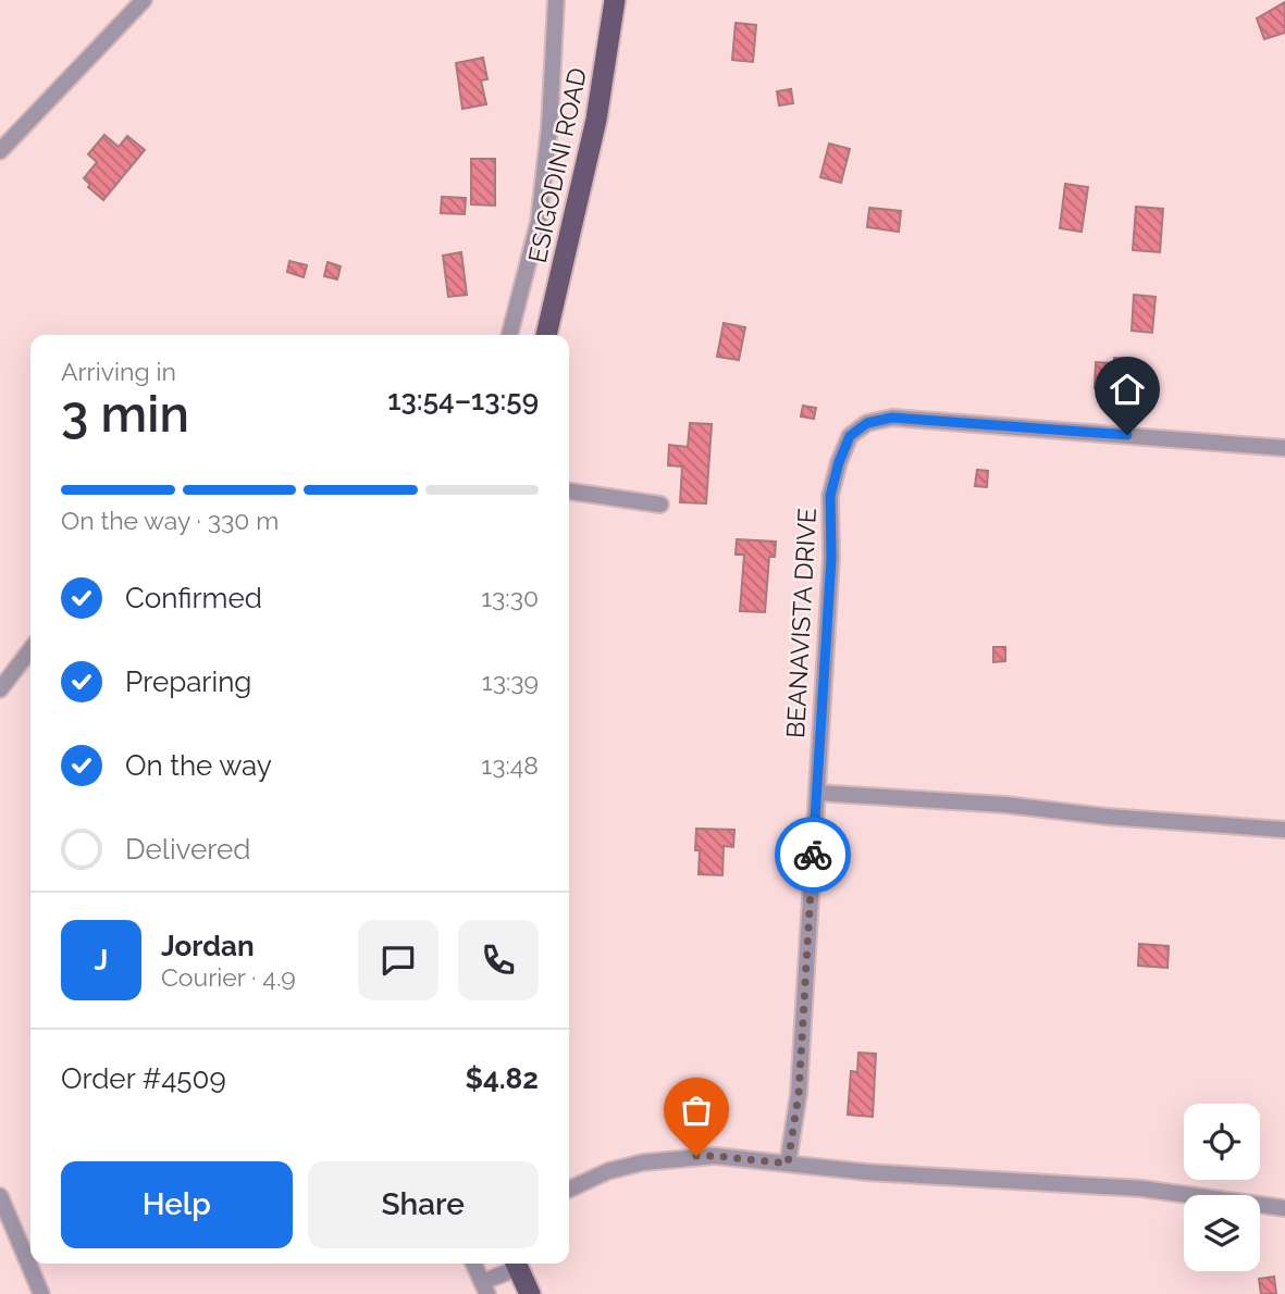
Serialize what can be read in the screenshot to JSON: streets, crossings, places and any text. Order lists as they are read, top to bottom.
{
  "streets": {
    "main road": ["ESIGODINI ROAD"],
    "street": ["BEANAVISTA DRIVE"]
  },
  "page": {
    "heading": ["3 min", "Arriving in", "13:54–13:59"],
    "panel": [
      "Jordan",
      "Courier · 4.9",
      "Order #4509",
      "$4.82"
    ],
    "bar": "On the way · 330 m",
    "list": [
      ["Confirmed", "13:30"],
      ["Preparing", "13:39"],
      ["On the way", "13:48"],
      "Delivered"
    ],
    "round": "J",
    "buttons": ["Help", "Share"]
  }
}
